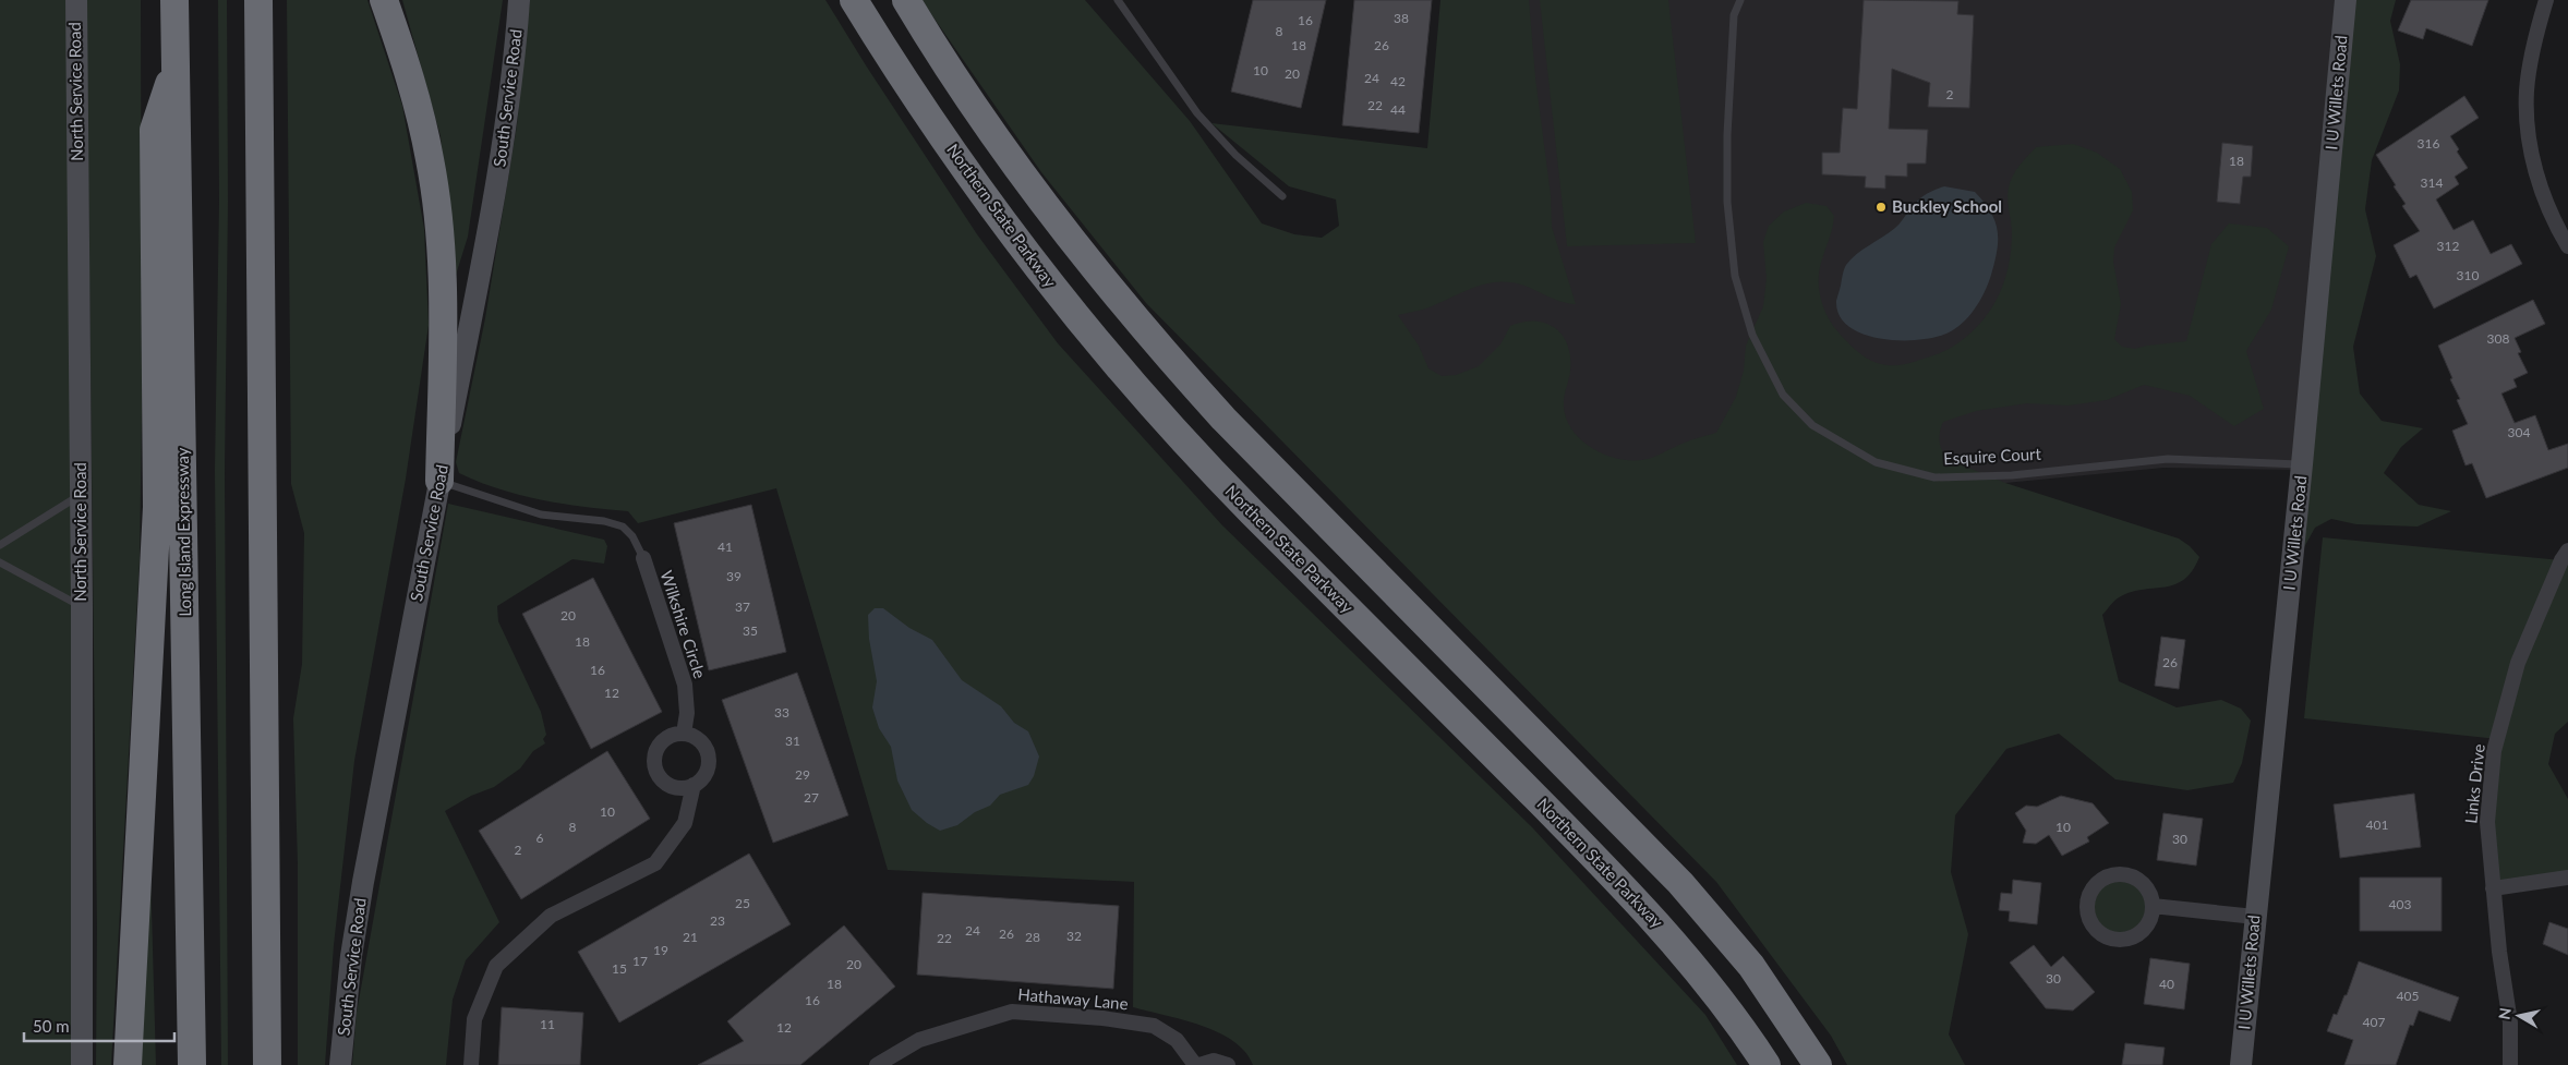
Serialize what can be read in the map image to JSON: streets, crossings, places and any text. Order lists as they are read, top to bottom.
{
  "streets": {
    "highway": ["Northern State Parkway", "Long Island Expressway"],
    "main road": ["North Service Road", "I U Willets Road", "South Service Road"],
    "street": ["Wilkshire Circle", "Links Drive", "Hathaway Lane"],
    "lane": ["Esquire Court"]
  },
  "crossings": [
    ["I U Willets Road", "Esquire Court"]
  ],
  "places": ["Buckley School"],
  "house_numbers": [
    "38",
    "16",
    "8",
    "18",
    "26",
    "10",
    "20",
    "24",
    "42",
    "2",
    "22",
    "44",
    "316",
    "18",
    "314",
    "312",
    "310",
    "308",
    "304",
    "41",
    "39",
    "37",
    "20",
    "35",
    "18",
    "26",
    "16",
    "12",
    "33",
    "31",
    "29",
    "27",
    "10",
    "401",
    "8",
    "10",
    "6",
    "30",
    "2",
    "25",
    "403",
    "23",
    "24",
    "26",
    "32",
    "21",
    "28",
    "22",
    "19",
    "17",
    "20",
    "15",
    "30",
    "18",
    "40",
    "405",
    "16",
    "407",
    "11",
    "12"
  ],
  "scale_bar": "50 m",
  "north": "left"
}
